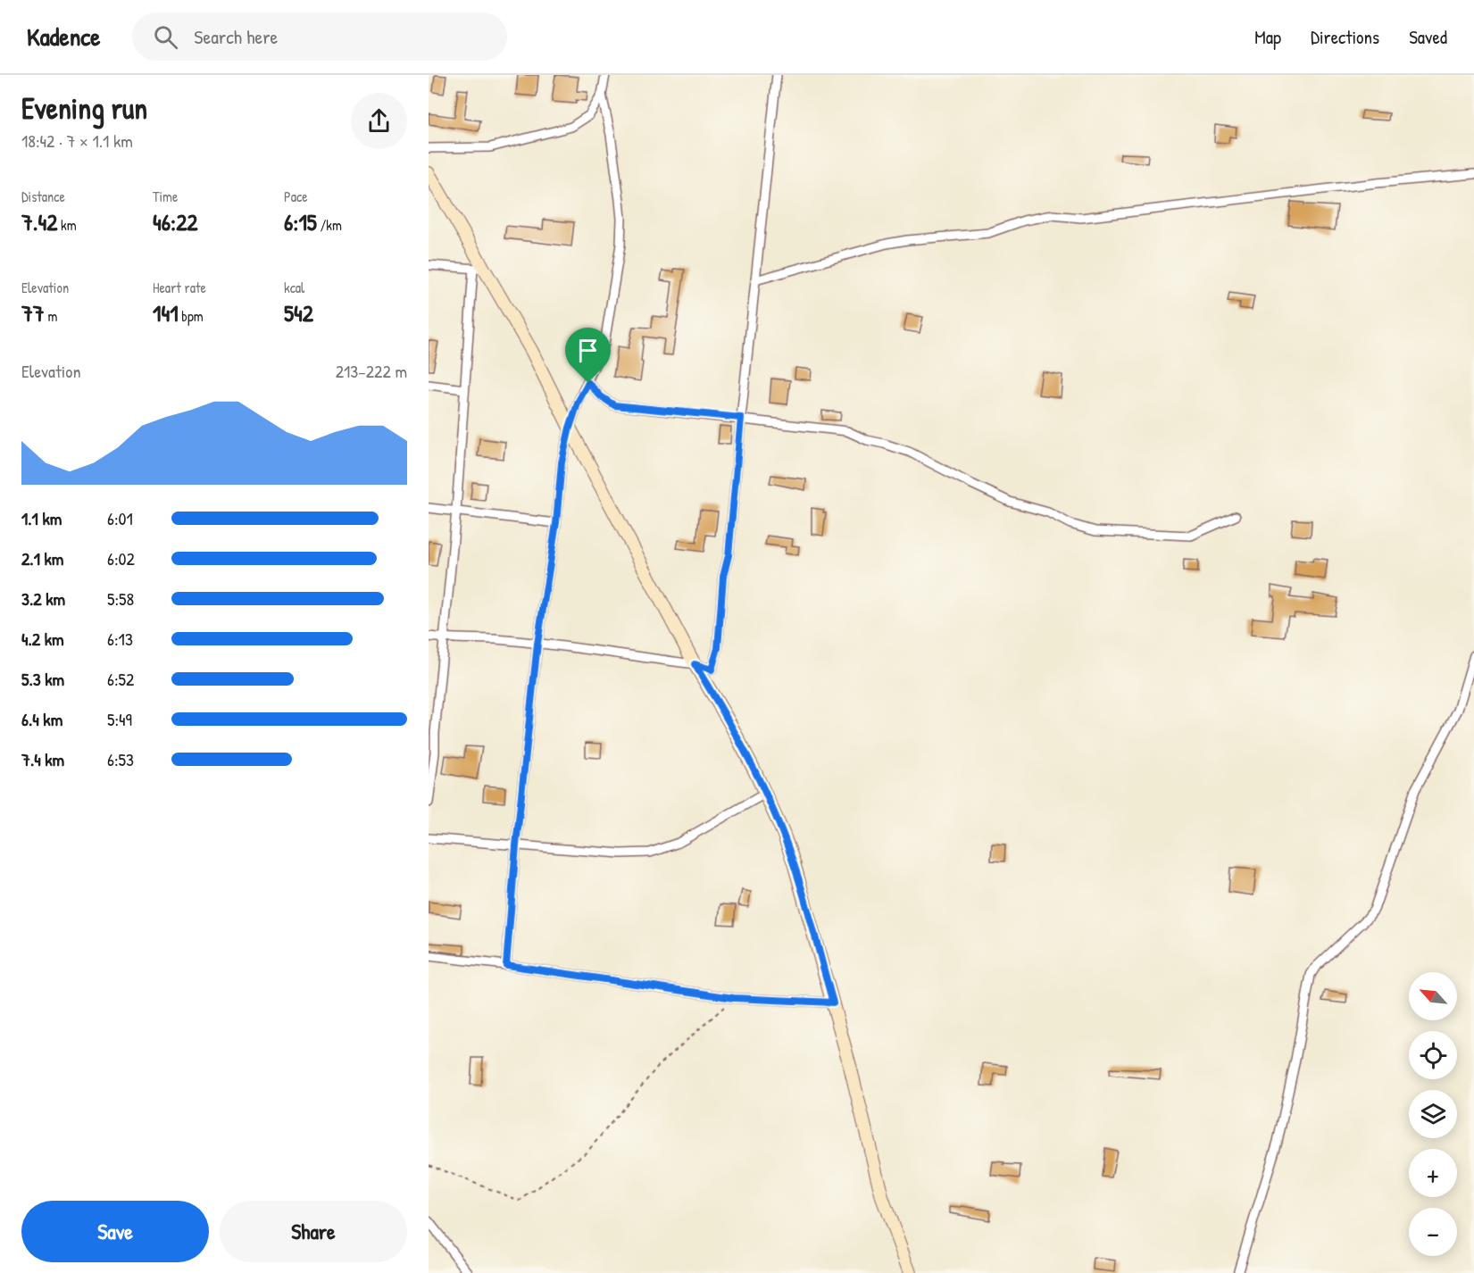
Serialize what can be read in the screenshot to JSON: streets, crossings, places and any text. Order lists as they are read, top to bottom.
{
  "north": "top left",
  "page": {
    "header": "Kadence",
    "search": "Search here",
    "nav": ["Map", "Directions", "Saved"],
    "heading": ["Evening run", "18:42 · 7 × 1.1 km"],
    "stats": [
      ["Distance", "7.42 km"],
      ["Time", "46:22"],
      ["Pace", "6:15 /km"],
      ["Elevation", "77 m"],
      ["Heart rate", "141 bpm"],
      ["kcal", "542"]
    ],
    "chart": ["Elevation", "213–222 m"],
    "list": [
      {
        "name": "1.1 km",
        "note": "6:01"
      },
      {
        "name": "2.1 km",
        "note": "6:02"
      },
      {
        "name": "3.2 km",
        "note": "5:58"
      },
      {
        "name": "4.2 km",
        "note": "6:13"
      },
      {
        "name": "5.3 km",
        "note": "6:52"
      },
      {
        "name": "6.4 km",
        "note": "5:49"
      },
      {
        "name": "7.4 km",
        "note": "6:53"
      }
    ],
    "map_buttons": ["+", "−"],
    "buttons": ["Save", "Share"]
  }
}
